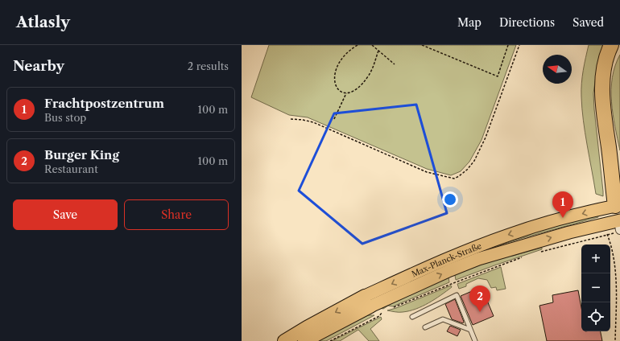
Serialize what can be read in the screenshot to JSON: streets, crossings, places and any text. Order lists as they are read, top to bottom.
{
  "streets": {
    "highway": ["Max-Planck-Straße"]
  },
  "north": "left",
  "page": {
    "header": "Atlasly",
    "nav": ["Map", "Directions", "Saved"],
    "heading": ["Nearby", "2 results"],
    "list": [
      {
        "mark": "1",
        "name": "Frachtpostzentrum",
        "note": "Bus stop",
        "value": "100 m"
      },
      {
        "mark": "2",
        "name": "Burger King",
        "note": "Restaurant",
        "value": "100 m"
      }
    ],
    "buttons": ["Save", "Share"],
    "pins": ["1", "2"],
    "map_buttons": ["+", "−"]
  }
}
